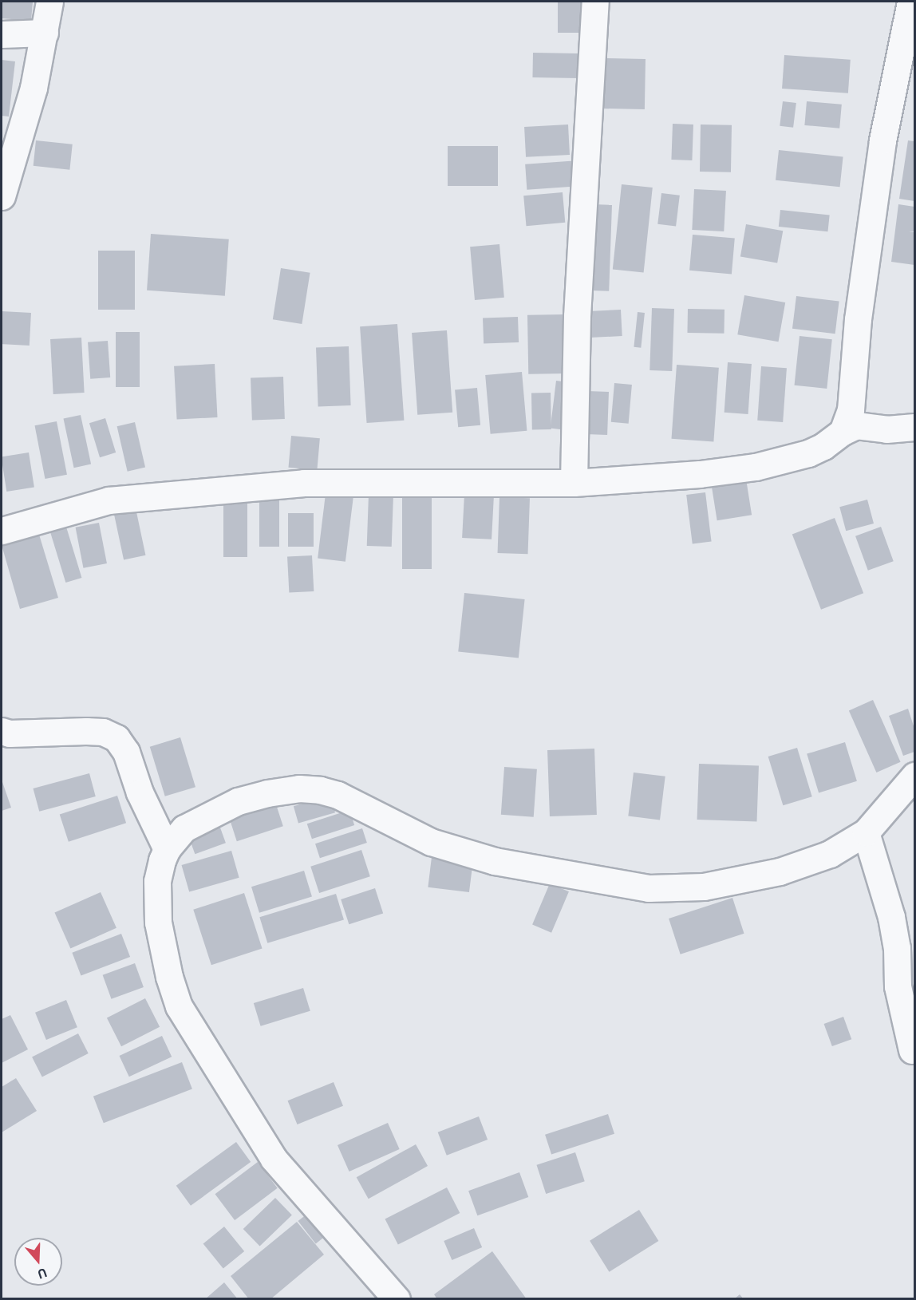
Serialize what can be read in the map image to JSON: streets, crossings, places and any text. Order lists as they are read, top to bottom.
{
  "north": "bottom"
}
